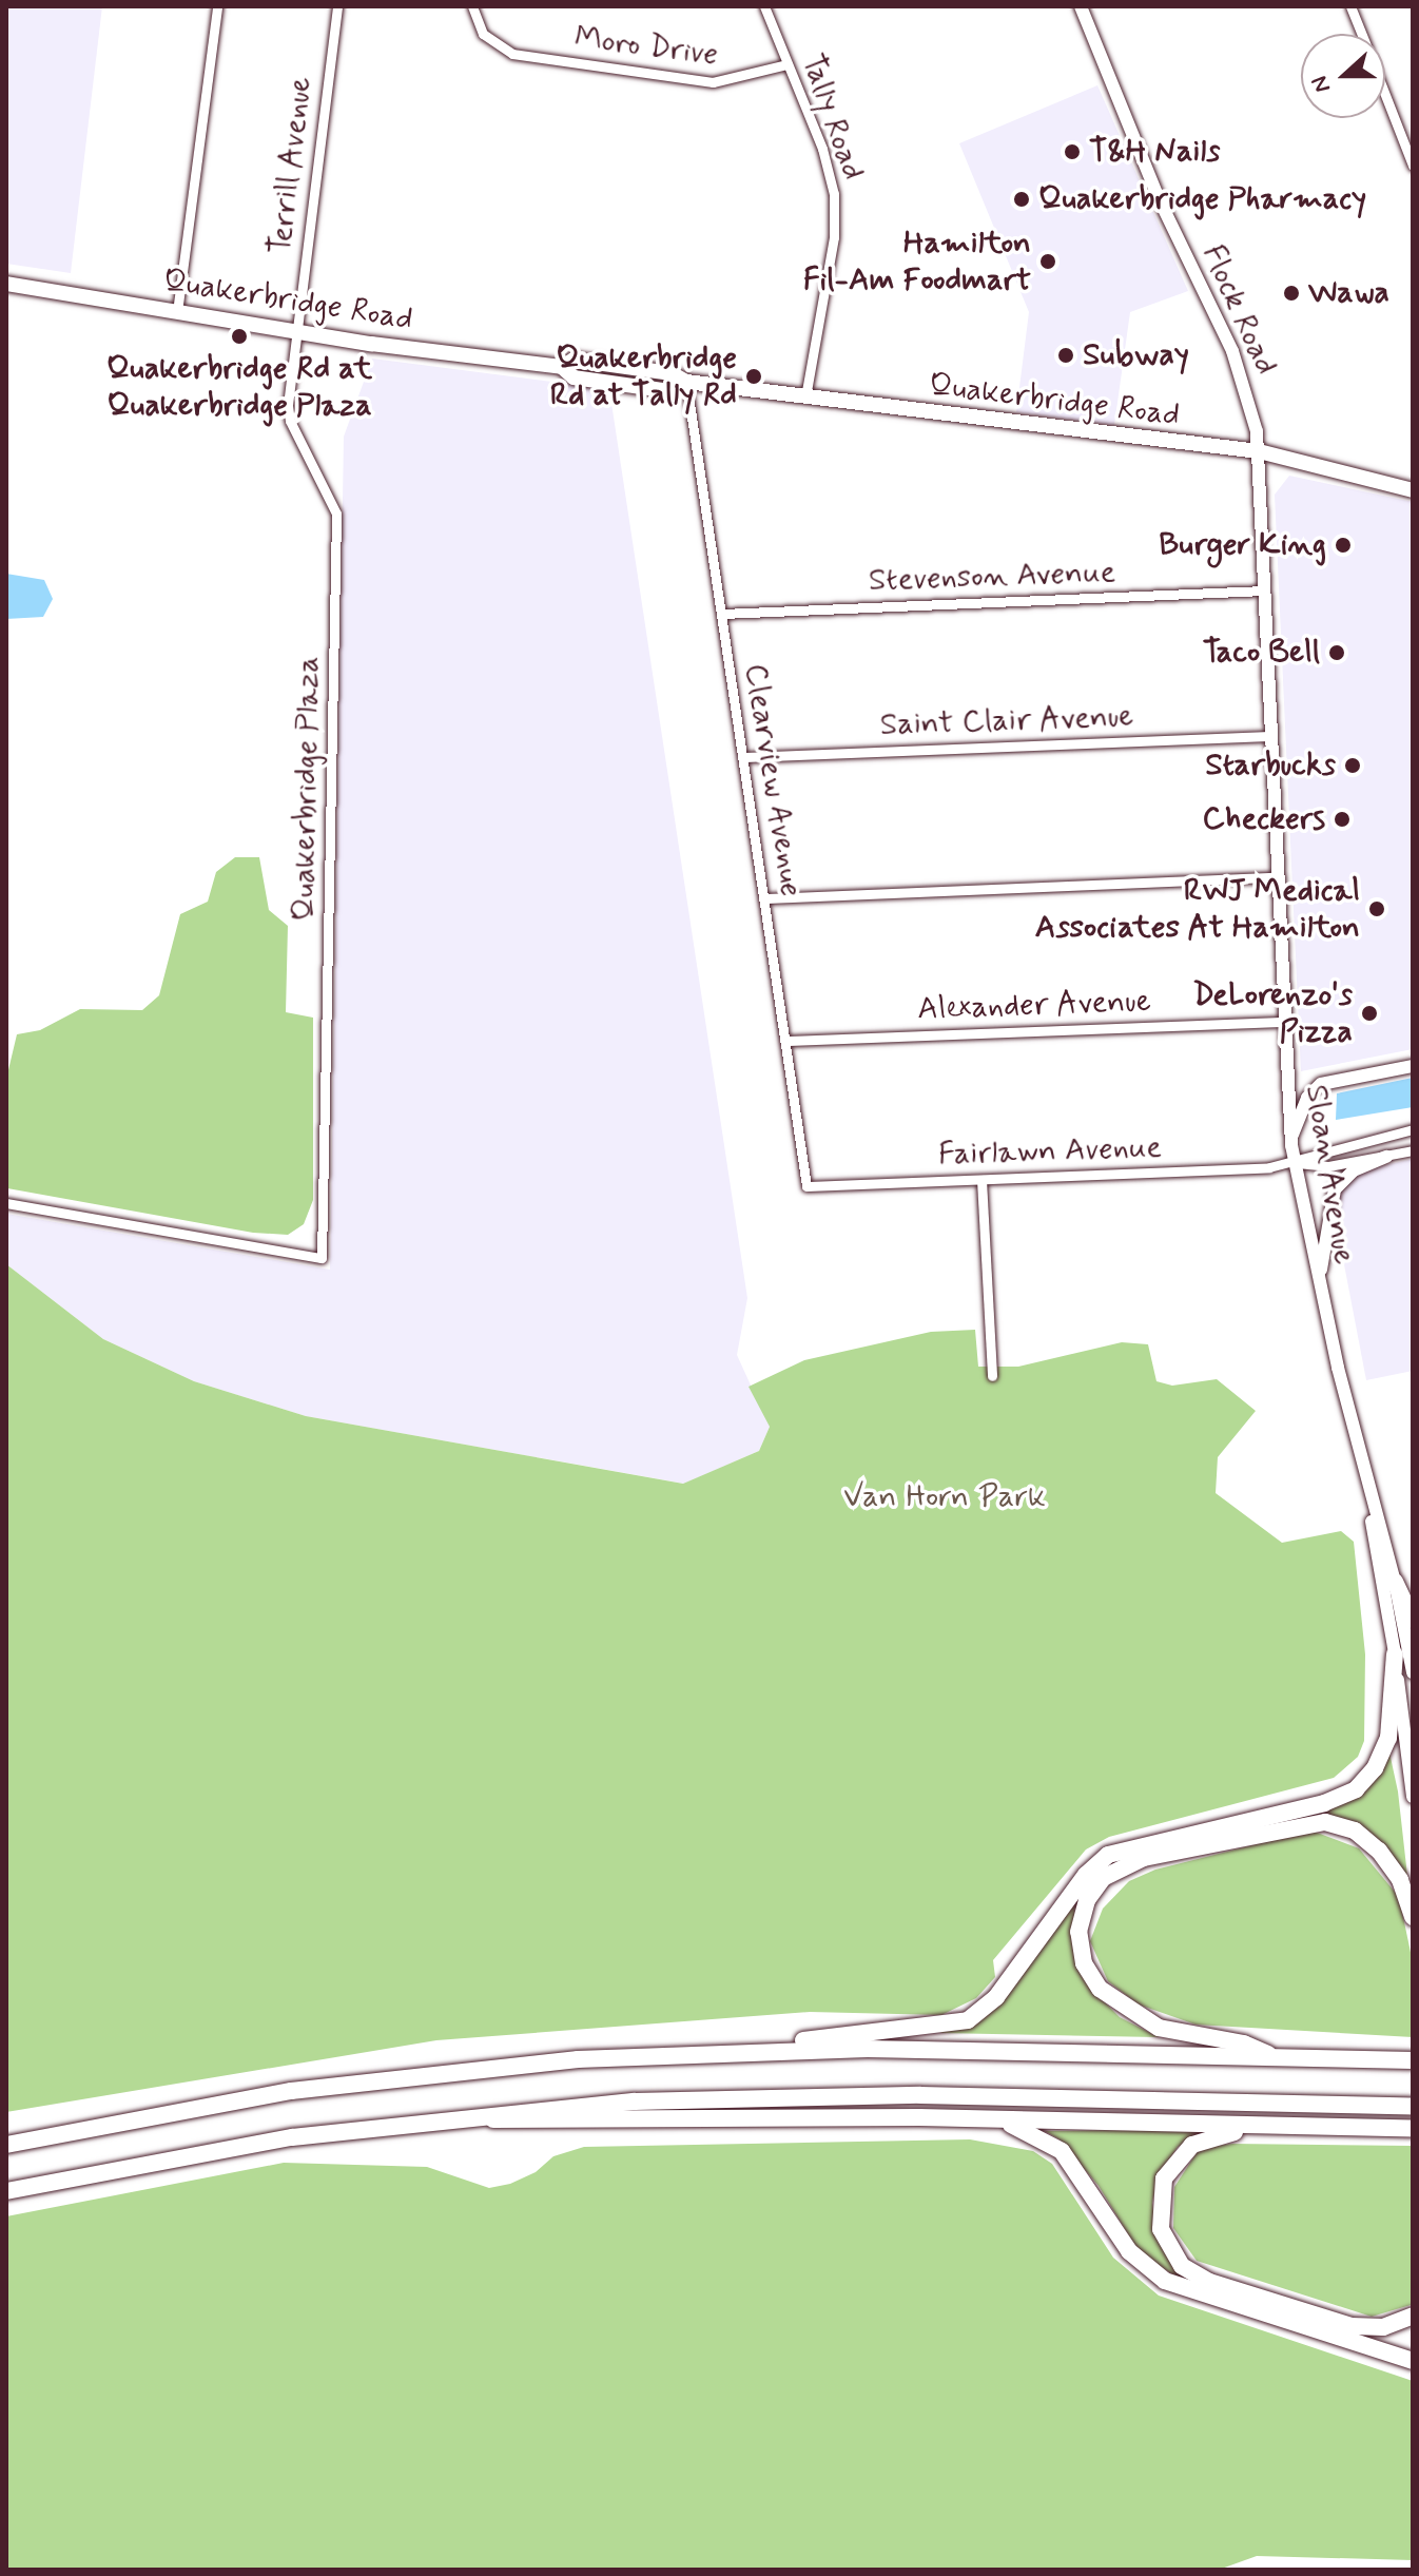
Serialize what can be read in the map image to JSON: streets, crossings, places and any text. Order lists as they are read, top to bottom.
{
  "streets": {
    "main road": ["Quakerbridge Road", "Flock Road", "Sloan Avenue"],
    "street": [
      "Moro Drive",
      "Tally Road",
      "Terrill Avenue",
      "Stevenson Avenue",
      "Saint Clair Avenue",
      "Clearview Avenue",
      "Quakerbridge Plaza",
      "Alexander Avenue",
      "Fairlawn Avenue"
    ]
  },
  "crossings": [
    ["Moro Drive", "Tally Road"],
    ["Tally Road", "Quakerbridge Road"],
    ["Terrill Avenue", "Quakerbridge Road"],
    ["Terrill Avenue", "Quakerbridge Plaza"],
    ["Quakerbridge Road", "Flock Road"],
    ["Quakerbridge Road", "Clearview Avenue"],
    ["Quakerbridge Road", "Quakerbridge Plaza"],
    ["Quakerbridge Road", "Sloan Avenue"],
    ["Flock Road", "Sloan Avenue"],
    ["Stevenson Avenue", "Clearview Avenue"],
    ["Stevenson Avenue", "Sloan Avenue"],
    ["Saint Clair Avenue", "Clearview Avenue"],
    ["Saint Clair Avenue", "Sloan Avenue"],
    ["Clearview Avenue", "Alexander Avenue"],
    ["Clearview Avenue", "Fairlawn Avenue"],
    ["Alexander Avenue", "Sloan Avenue"],
    ["Fairlawn Avenue", "Sloan Avenue"]
  ],
  "parks": ["Van Horn Park"],
  "places": [
    "T&H Nails",
    "Quakerbridge Pharmacy",
    "Hamilton Fil-Am Foodmart",
    "Wawa",
    "Quakerbridge Rd at Quakerbridge Plaza",
    "Subway",
    "Quakerbridge Rd at Tally Rd",
    "Burger King",
    "Taco Bell",
    "Starbucks",
    "Checkers",
    "RWJ Medical Associates At Hamilton",
    "DeLorenzo's Pizza"
  ],
  "north": "left"
}
